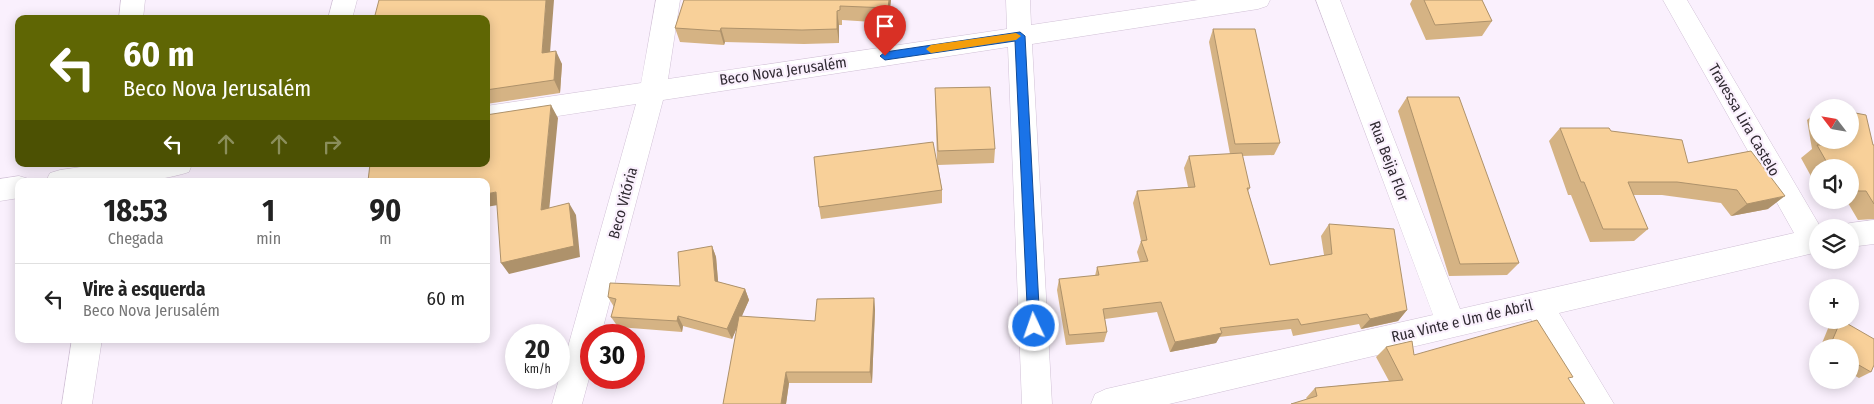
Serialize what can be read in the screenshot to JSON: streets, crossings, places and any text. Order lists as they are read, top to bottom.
{
  "streets": {
    "street": [
      "Beco Nova Jerusalém",
      "Travessa Lira Castelo",
      "Rua Beija Flor",
      "Beco Vitória",
      "Rua Vinte e Um de Abril"
    ]
  },
  "crossings": [
    ["Beco Nova Jerusalém", "Beco Vitória"],
    ["Rua Beija Flor", "Rua Vinte e Um de Abril"]
  ],
  "north": "top left",
  "page": {
    "turn": ["60 m", "Beco Nova Jerusalém"],
    "map_buttons": ["+", "−"],
    "eta": [
      "18:53",
      "Chegada",
      "1",
      "min",
      "90",
      "m"
    ],
    "list": [
      {
        "name": "Vire à esquerda",
        "note": "Beco Nova Jerusalém",
        "value": "60 m"
      }
    ],
    "speed": "20 km/h",
    "limit": "30"
  }
}
